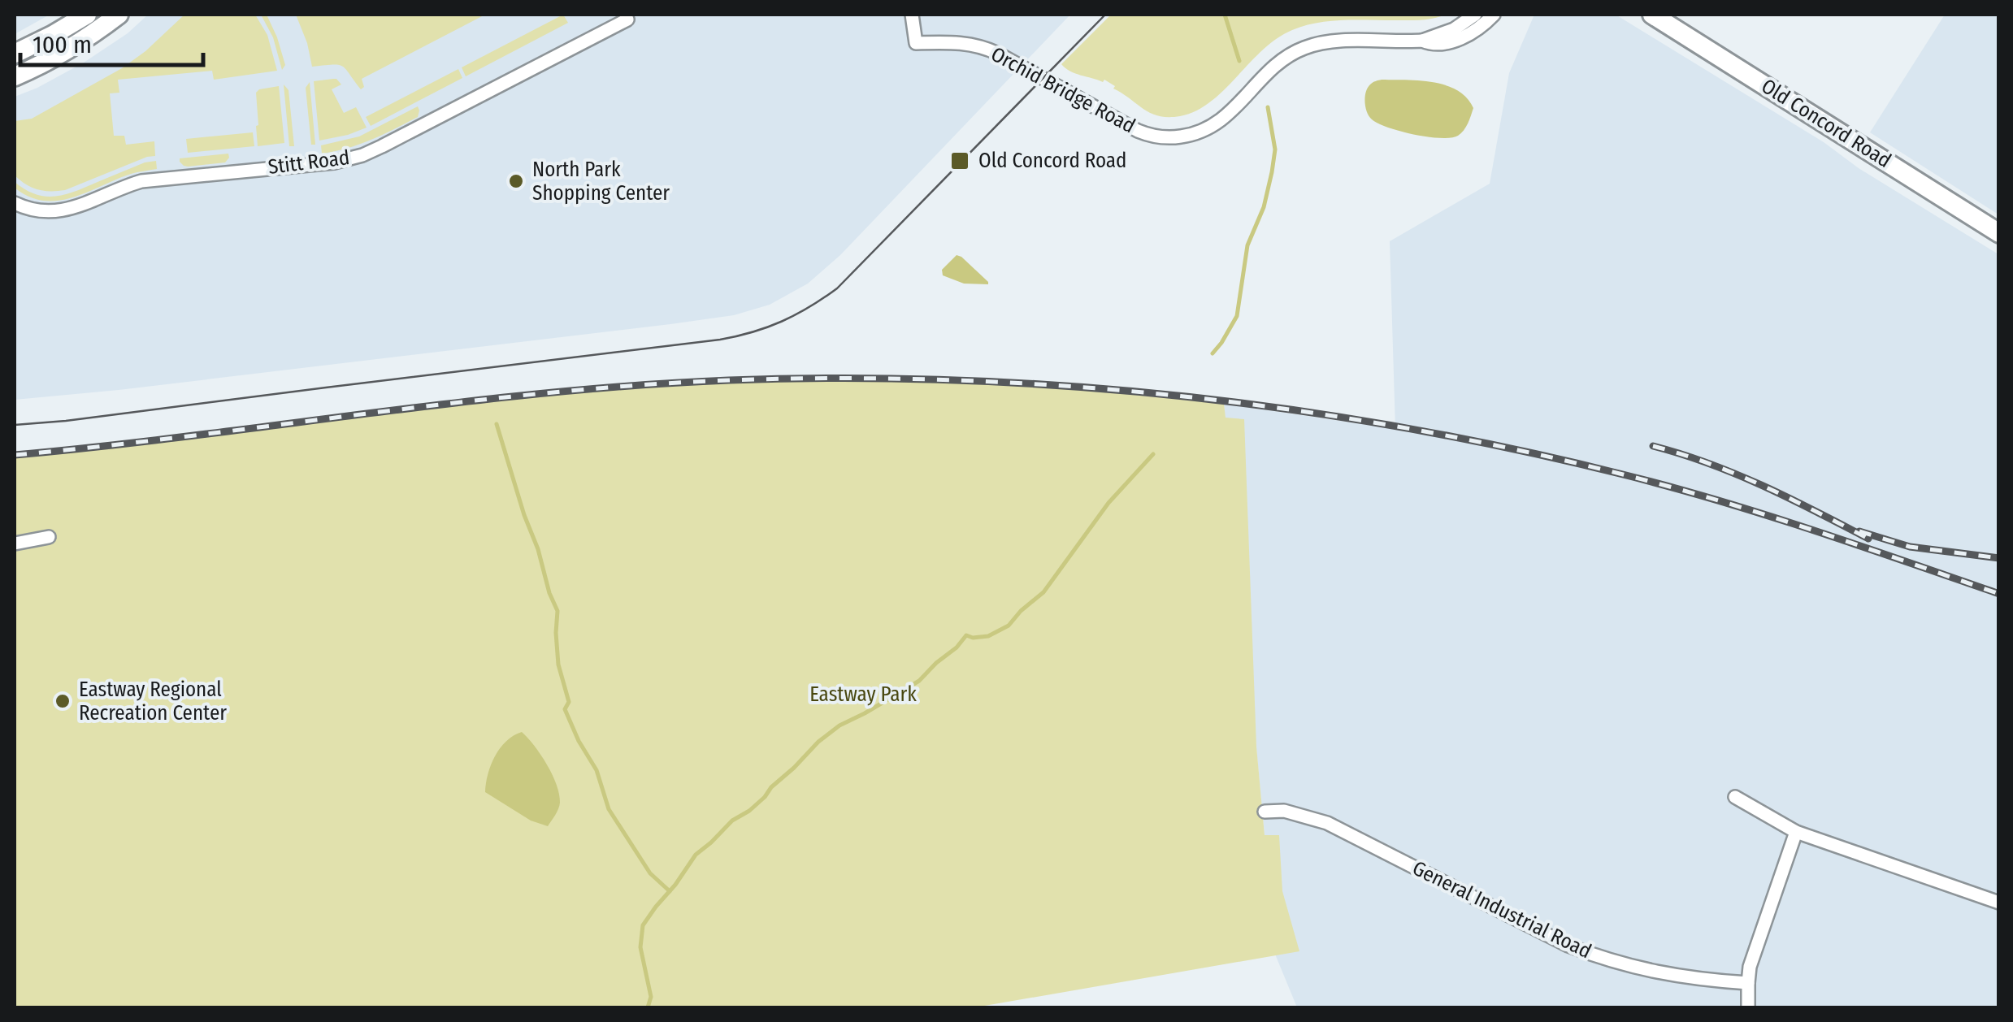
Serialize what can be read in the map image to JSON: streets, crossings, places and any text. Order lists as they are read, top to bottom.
{
  "streets": {
    "street": [
      "Orchid Bridge Road",
      "Old Concord Road",
      "Stitt Road",
      "General Industrial Road"
    ]
  },
  "parks": ["Eastway Park"],
  "places": {
    "transit": ["Old Concord Road"],
    "other": ["North Park Shopping Center", "Eastway Regional Recreation Center"]
  },
  "scale_bar": "100 m"
}
